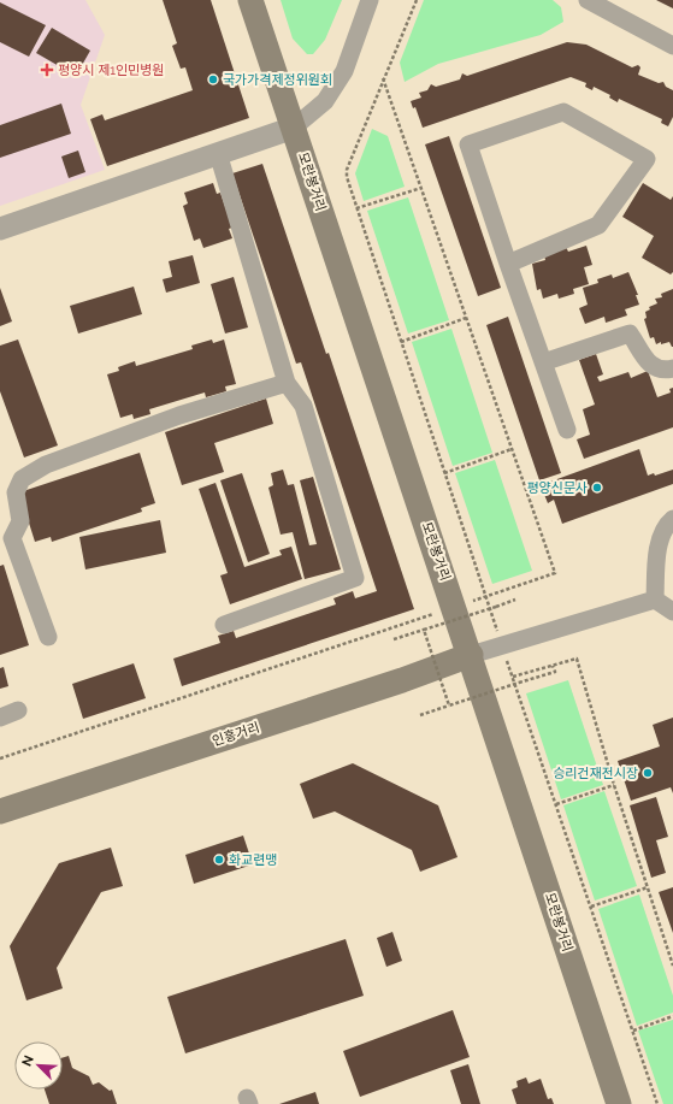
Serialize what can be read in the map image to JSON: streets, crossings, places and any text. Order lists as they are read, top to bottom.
{
  "streets": {
    "main road": ["모란봉거리", "인흥거리"]
  },
  "crossings": [
    ["모란봉거리", "인흥거리"]
  ],
  "places": {
    "health": ["평양시 제1인민병원"],
    "other": [
      "국가가격제정위원회",
      "평양신문사",
      "승리건재전시장",
      "화교련맹"
    ]
  },
  "north": "top left"
}
